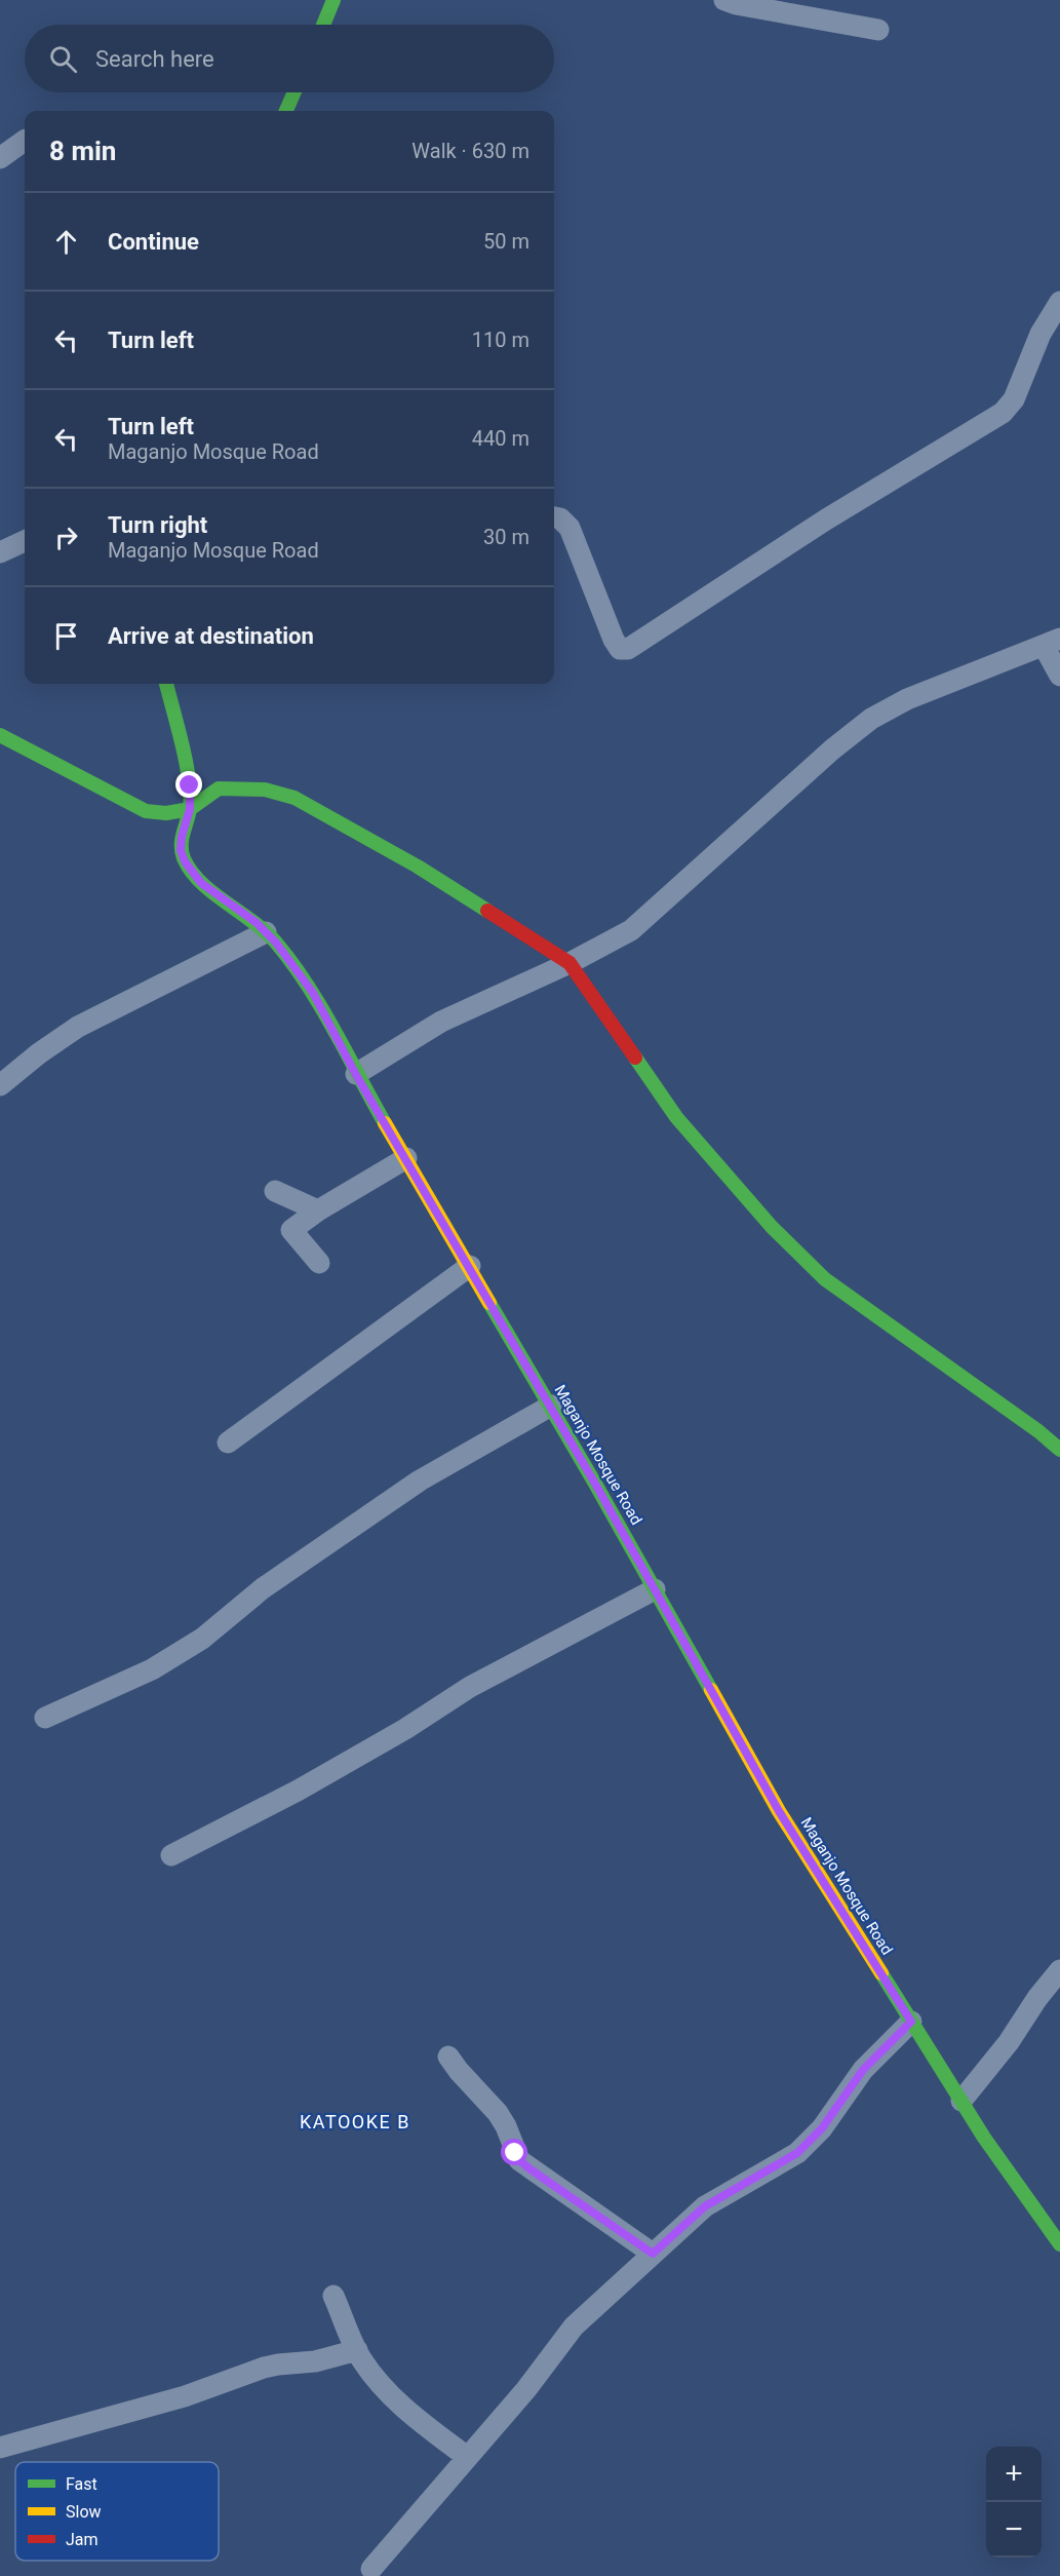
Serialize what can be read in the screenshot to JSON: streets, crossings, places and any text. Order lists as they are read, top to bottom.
{
  "streets": {
    "street": ["Maganjo Mosque Road"]
  },
  "districts": ["KATOOKE B"],
  "legend": ["Fast", "Slow", "Jam"],
  "page": {
    "search": "Search here",
    "heading": ["8 min", "Walk · 630 m"],
    "list": [
      ["Continue", "50 m"],
      ["Turn left", "110 m"],
      ["Turn left", "Maganjo Mosque Road", "440 m"],
      ["Turn right", "Maganjo Mosque Road", "30 m"],
      "Arrive at destination"
    ],
    "map_buttons": ["+", "−"]
  }
}
